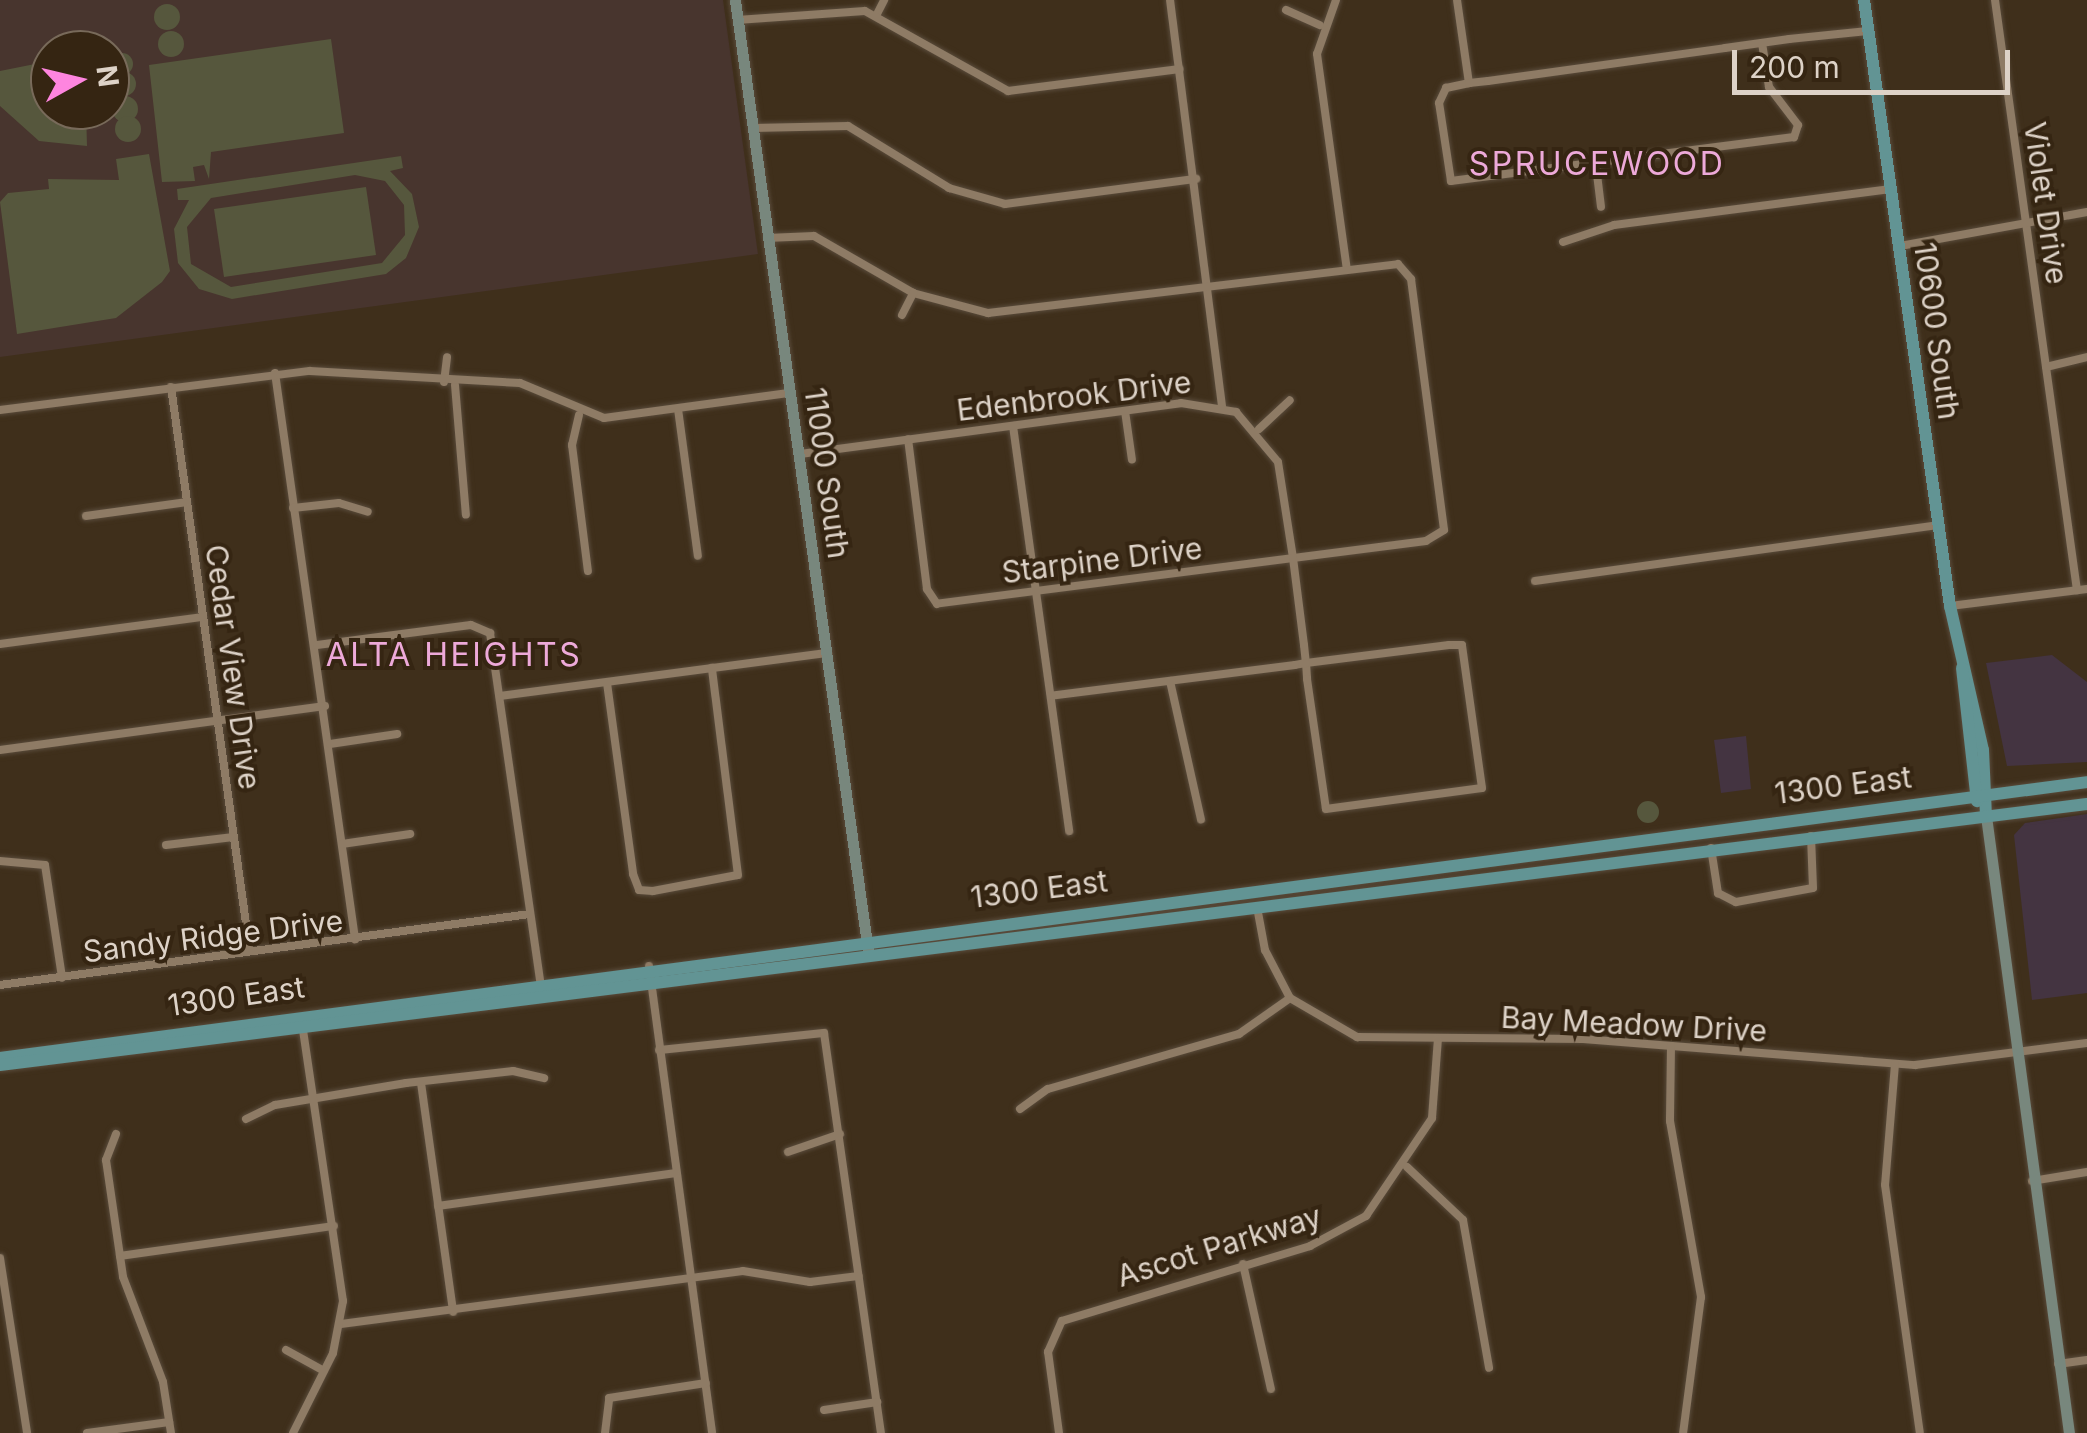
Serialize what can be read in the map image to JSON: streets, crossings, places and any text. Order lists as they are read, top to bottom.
{
  "streets": {
    "main road": ["10600 South", "1300 East"],
    "street": [
      "Violet Drive",
      "Edenbrook Drive",
      "11000 South",
      "Starpine Drive",
      "Cedar View Drive",
      "Sandy Ridge Drive",
      "Bay Meadow Drive",
      "Ascot Parkway"
    ]
  },
  "crossings": [
    ["10600 South", "1300 East"],
    ["10600 South", "Bay Meadow Drive"],
    ["Edenbrook Drive", "11000 South"],
    ["Edenbrook Drive", "Starpine Drive"],
    ["11000 South", "1300 East"],
    ["Cedar View Drive", "Sandy Ridge Drive"],
    ["1300 East", "Bay Meadow Drive"],
    ["Bay Meadow Drive", "Ascot Parkway"]
  ],
  "districts": ["SPRUCEWOOD", "ALTA HEIGHTS"],
  "scale_bar": "200 m",
  "north": "right"
}
